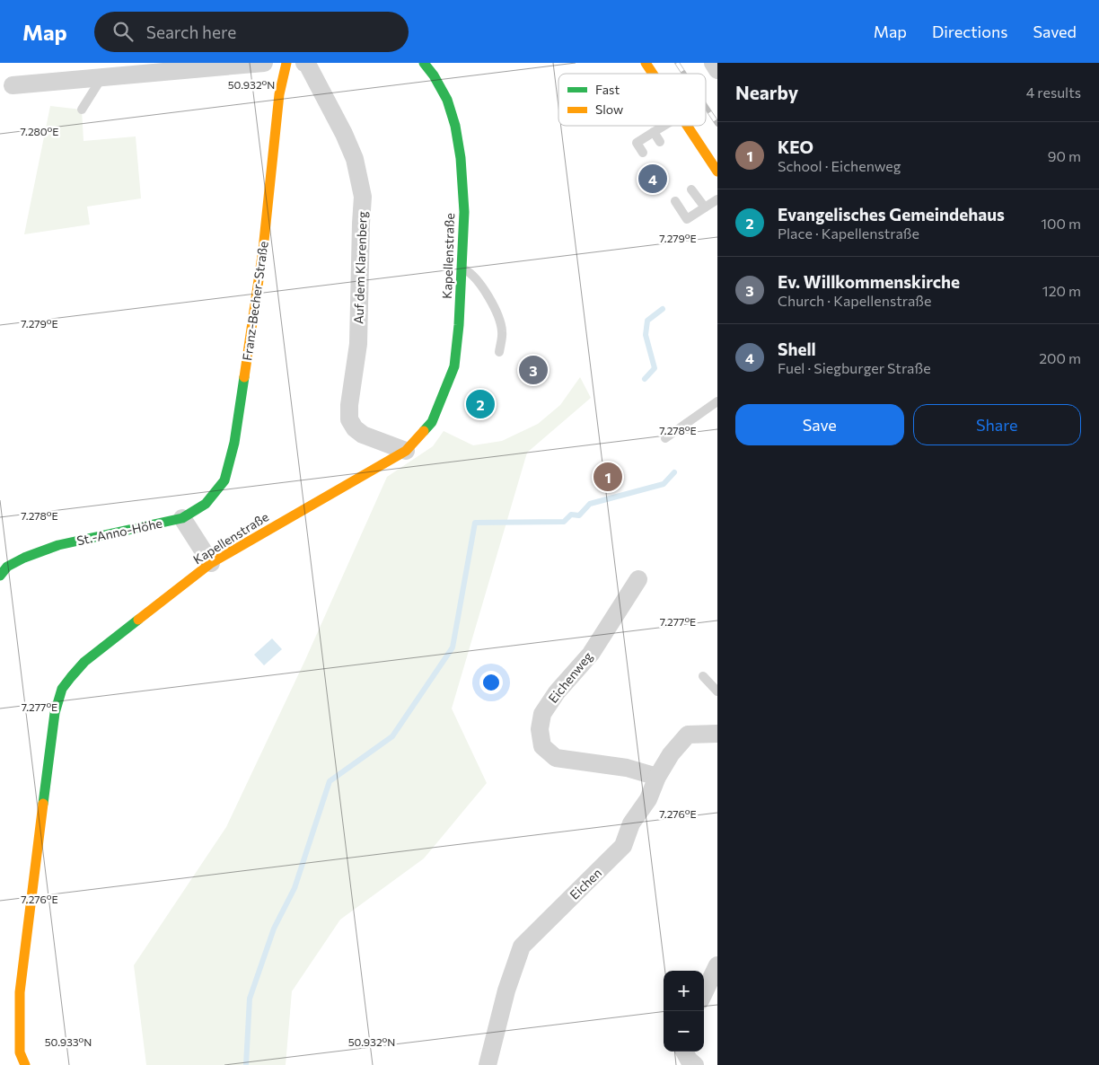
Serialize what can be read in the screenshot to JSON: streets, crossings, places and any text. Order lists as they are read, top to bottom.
{
  "streets": {
    "street": [
      "Kapellenstraße",
      "Auf dem Klarenberg",
      "Franz-Becher-Straße",
      "St.-Anno-Höhe",
      "Eichenweg",
      "Eichen"
    ]
  },
  "crossings": [
    ["Kapellenstraße", "Auf dem Klarenberg"],
    ["Franz-Becher-Straße", "St.-Anno-Höhe"],
    ["Eichenweg", "Eichen"]
  ],
  "legend": ["Fast", "Slow"],
  "page": {
    "header": "Map",
    "search": "Search here",
    "nav": ["Map", "Directions", "Saved"],
    "heading": ["Nearby", "4 results"],
    "list": [
      {
        "mark": "1",
        "name": "KEO",
        "note": "School · Eichenweg",
        "value": "90 m"
      },
      {
        "mark": "2",
        "name": "Evangelisches Gemeindehaus",
        "note": "Place · Kapellenstraße",
        "value": "100 m"
      },
      {
        "mark": "3",
        "name": "Ev. Willkommenskirche",
        "note": "Church · Kapellenstraße",
        "value": "120 m"
      },
      {
        "mark": "4",
        "name": "Shell",
        "note": "Fuel · Siegburger Straße",
        "value": "200 m"
      }
    ],
    "pins": [
      "4",
      "3",
      "2",
      "1"
    ],
    "buttons": ["Save", "Share"],
    "map_buttons": ["+", "−"]
  },
  "coordinates": [
    "50.932°N",
    "7.280°E",
    "7.279°E",
    "7.278°E",
    "7.277°E",
    "7.276°E",
    "50.933°N"
  ]
}
